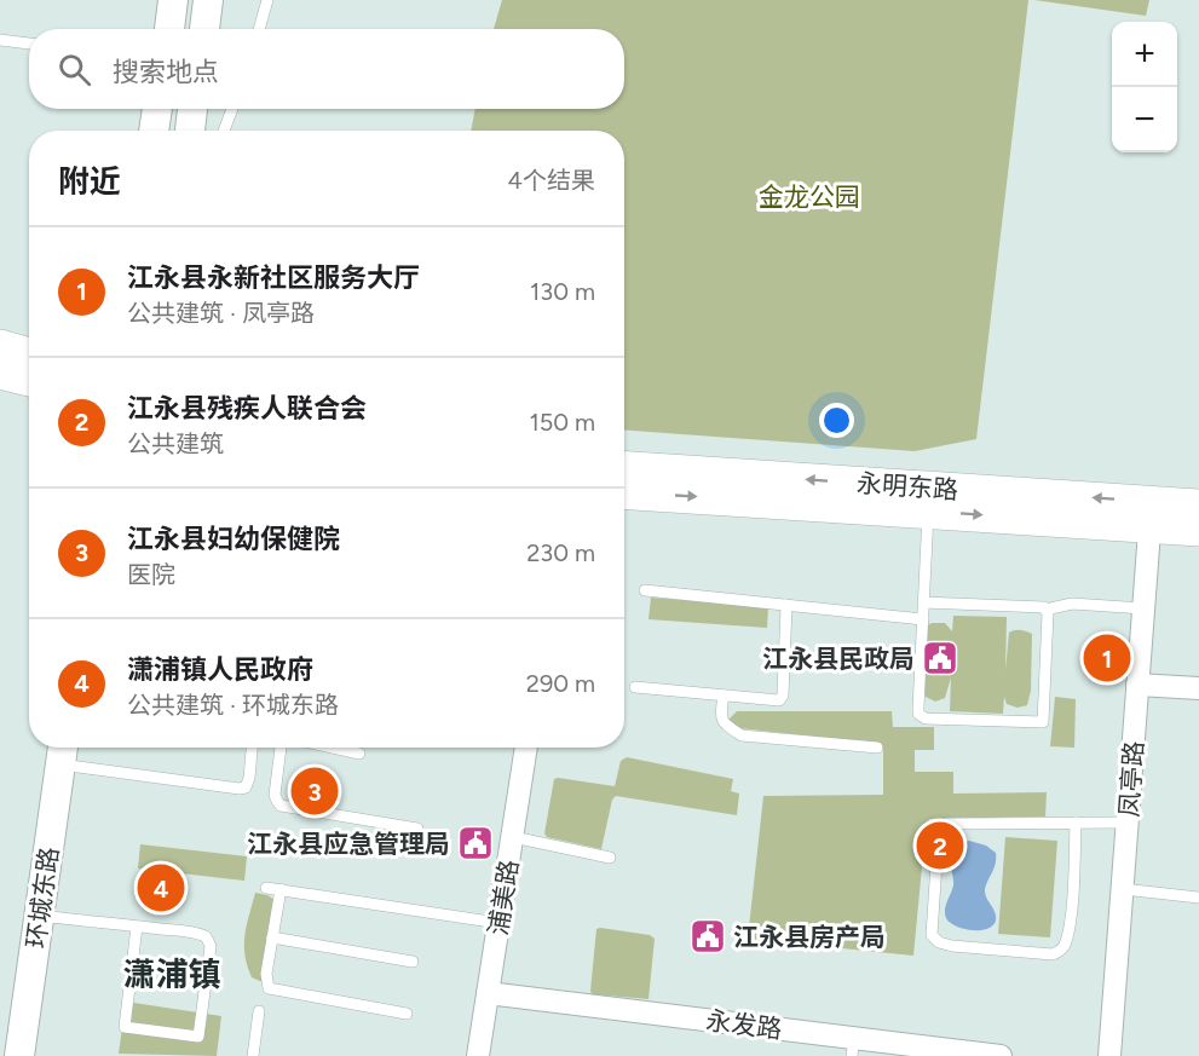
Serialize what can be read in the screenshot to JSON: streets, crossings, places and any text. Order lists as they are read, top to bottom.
{
  "streets": {
    "main road": ["永明东路", "环城东路"],
    "street": ["凤亭路", "浦美路", "永发路"]
  },
  "crossings": [
    ["永明东路", "凤亭路"],
    ["浦美路", "永发路"]
  ],
  "districts": ["潇浦镇"],
  "parks": ["金龙公园"],
  "places": {
    "public building": ["江永县民政局", "江永县应急管理局", "江永县房产局"]
  },
  "page": {
    "map_buttons": ["+", "−"],
    "search": "搜索地点",
    "heading": ["附近", "4个结果"],
    "list": [
      {
        "mark": "1",
        "name": "江永县永新社区服务大厅",
        "note": "公共建筑 · 凤亭路",
        "value": "130 m"
      },
      {
        "mark": "2",
        "name": "江永县残疾人联合会",
        "note": "公共建筑",
        "value": "150 m"
      },
      {
        "mark": "3",
        "name": "江永县妇幼保健院",
        "note": "医院",
        "value": "230 m"
      },
      {
        "mark": "4",
        "name": "潇浦镇人民政府",
        "note": "公共建筑 · 环城东路",
        "value": "290 m"
      }
    ],
    "pins": [
      "1",
      "3",
      "2",
      "4"
    ]
  }
}
